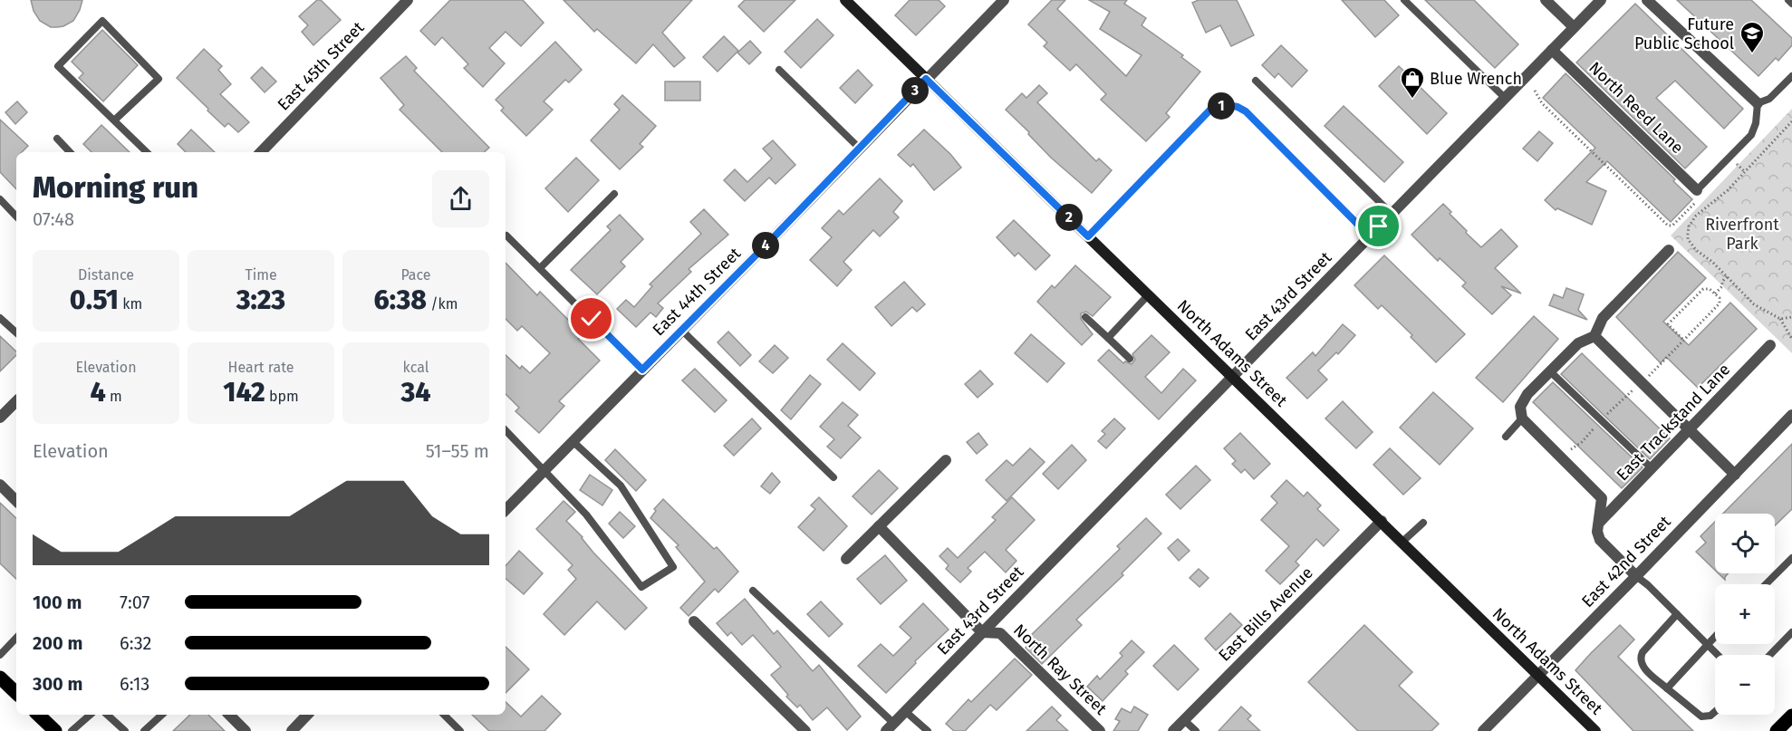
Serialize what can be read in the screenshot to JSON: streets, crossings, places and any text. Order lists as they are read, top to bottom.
{
  "streets": {
    "street": [
      "East 45th Street",
      "North Reed Lane",
      "East 44th Street",
      "East 43rd Street",
      "North Adams Street",
      "East Trackstand Lane",
      "East 42nd Street",
      "East Bills Avenue",
      "North Ray Street"
    ]
  },
  "crossings": [
    ["North Reed Lane", "East 43rd Street"],
    ["East 44th Street", "North Adams Street"],
    ["East 43rd Street", "North Adams Street"],
    ["East 43rd Street", "North Ray Street"],
    ["North Adams Street", "East 42nd Street"],
    ["North Adams Street", "East Bills Avenue"]
  ],
  "parks": ["Riverfront Park"],
  "places": {
    "school or university": ["Future Public School"],
    "shop": ["Blue Wrench"]
  },
  "page": {
    "pins": [
      "3",
      "1",
      "2",
      "4"
    ],
    "heading": ["Morning run", "07:48"],
    "stats": [
      ["Distance", "0.51 km"],
      ["Time", "3:23"],
      ["Pace", "6:38 /km"],
      ["Elevation", "4 m"],
      ["Heart rate", "142 bpm"],
      ["kcal", "34"]
    ],
    "chart": ["Elevation", "51–55 m"],
    "map_buttons": ["+", "−"],
    "list": [
      {
        "name": "100 m",
        "note": "7:07"
      },
      {
        "name": "200 m",
        "note": "6:32"
      },
      {
        "name": "300 m",
        "note": "6:13"
      }
    ]
  }
}
